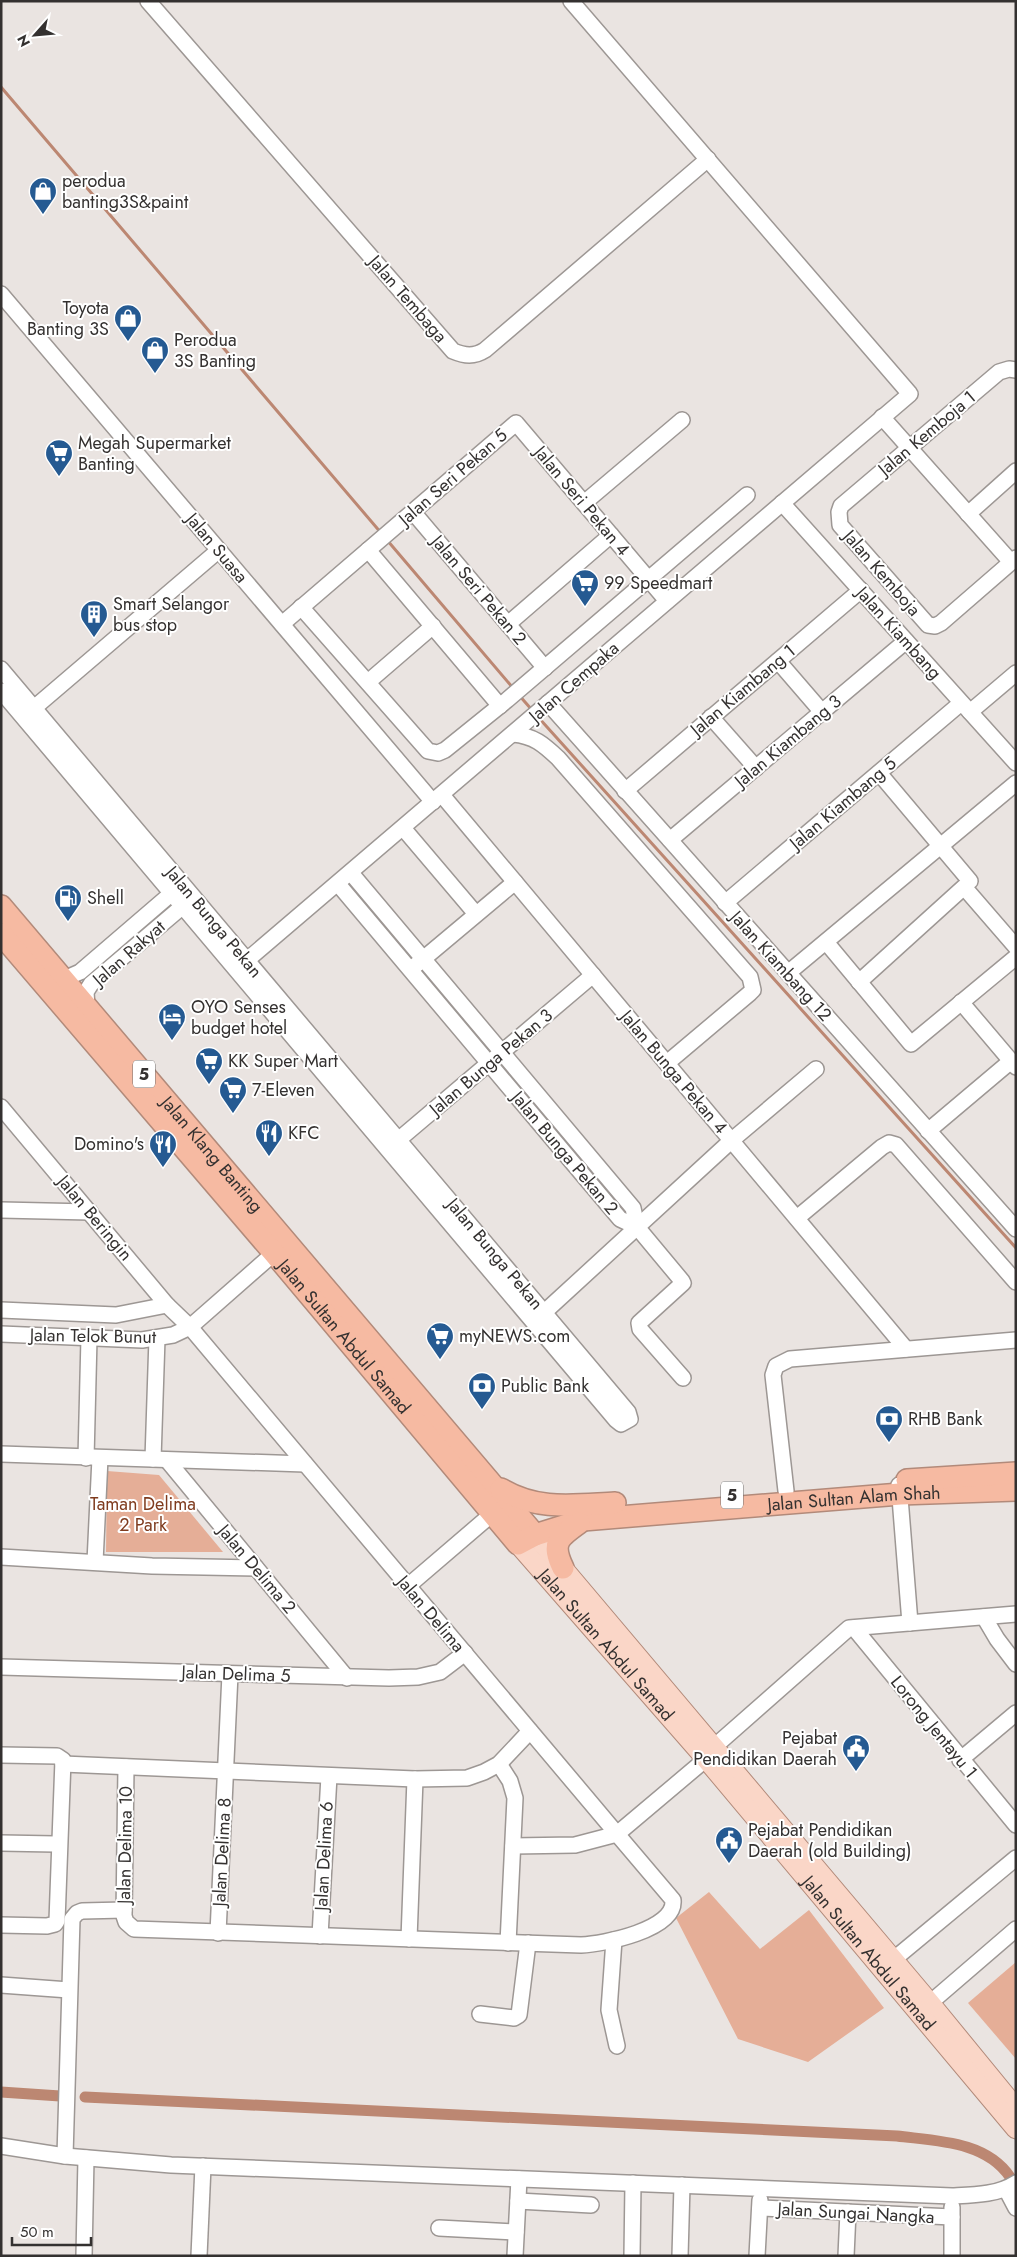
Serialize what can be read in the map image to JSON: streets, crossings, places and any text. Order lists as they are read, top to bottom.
{
  "streets": {
    "highway": [
      "5",
      "Jalan Klang Banting",
      "Jalan Sultan Abdul Samad",
      "Jalan Sultan Alam Shah"
    ],
    "street": [
      "Jalan Tembaga",
      "Jalan Kemboja 1",
      "Jalan Seri Pekan 5",
      "Jalan Seri Pekan 4",
      "Jalan Suasa",
      "Jalan Kemboja",
      "Jalan Seri Pekan 2",
      "Jalan Kiambang",
      "Jalan Cempaka",
      "Jalan Kiambang 1",
      "Jalan Kiambang 3",
      "Jalan Kiambang 5",
      "Jalan Bunga Pekan",
      "Jalan Rakyat",
      "Jalan Kiambang 12",
      "Jalan Bunga Pekan 3",
      "Jalan Bunga Pekan 4",
      "Jalan Bunga Pekan 2",
      "Jalan Beringin",
      "Jalan Telok Bunut",
      "Jalan Delima 2",
      "Jalan Delima",
      "Jalan Delima 5",
      "Lorong Jentayu 1",
      "Jalan Delima 10",
      "Jalan Delima 8",
      "Jalan Delima 6",
      "Jalan Sungai Nangka"
    ]
  },
  "crossings": [
    ["Jalan Tembaga", "Jalan Cempaka"],
    ["Jalan Kemboja 1", "Jalan Kemboja"],
    ["Jalan Seri Pekan 5", "Jalan Seri Pekan 4"],
    ["Jalan Seri Pekan 5", "Jalan Suasa"],
    ["Jalan Seri Pekan 5", "Jalan Seri Pekan 2"],
    ["Jalan Seri Pekan 4", "Jalan Cempaka"],
    ["Jalan Suasa", "Jalan Cempaka"],
    ["Jalan Suasa", "Jalan Bunga Pekan 4"],
    ["Jalan Kiambang", "Jalan Cempaka"],
    ["Jalan Kiambang", "Jalan Kiambang 1"],
    ["Jalan Kiambang", "Jalan Kiambang 3"],
    ["Jalan Kiambang", "Jalan Kiambang 5"],
    ["Jalan Cempaka", "Jalan Bunga Pekan"],
    ["Jalan Cempaka", "Jalan Kiambang 12"],
    ["Jalan Cempaka", "Jalan Bunga Pekan 4"],
    ["Jalan Cempaka", "Jalan Bunga Pekan 2"],
    ["Jalan Kiambang 1", "Jalan Kiambang 12"],
    ["Jalan Kiambang 3", "Jalan Kiambang 12"],
    ["Jalan Kiambang 5", "Jalan Kiambang 12"],
    ["Jalan Bunga Pekan", "Jalan Rakyat"],
    ["Jalan Bunga Pekan", "Jalan Bunga Pekan 3"],
    ["Jalan Rakyat", "Jalan Klang Banting"],
    ["Jalan Bunga Pekan 3", "Jalan Bunga Pekan 4"],
    ["Jalan Bunga Pekan 3", "Jalan Bunga Pekan 2"],
    ["5", "Jalan Sultan Abdul Samad"],
    ["5", "Jalan Sultan Alam Shah"],
    ["Jalan Klang Banting", "Jalan Telok Bunut"],
    ["Jalan Klang Banting", "Jalan Sultan Abdul Samad"],
    ["Jalan Beringin", "Jalan Telok Bunut"],
    ["Jalan Beringin", "Jalan Delima"],
    ["Jalan Telok Bunut", "Jalan Sultan Abdul Samad"],
    ["Jalan Telok Bunut", "Jalan Delima"],
    ["Jalan Sultan Abdul Samad", "Jalan Sultan Alam Shah"],
    ["Jalan Delima 2", "Jalan Delima 5"],
    ["Jalan Delima", "Jalan Delima 5"],
    ["Jalan Delima 5", "Jalan Delima 8"]
  ],
  "parks": ["Taman Delima 2 Park"],
  "places": {
    "shop": ["perodua banting3S&paint", "Toyota Banting 3S", "Perodua 3S Banting"],
    "supermarket": [
      "Megah Supermarket Banting",
      "99 Speedmart",
      "KK Super Mart",
      "7-Eleven",
      "myNEWS.com"
    ],
    "building": ["Smart Selangor bus stop"],
    "fuel station": ["Shell"],
    "hotel": ["OYO Senses budget hotel"],
    "restaurant": ["KFC", "Domino's"],
    "bank": ["Public Bank", "RHB Bank"],
    "public building": ["Pejabat Pendidikan Daerah", "Pejabat Pendidikan Daerah (old Building)"]
  },
  "scale_bar": "50 m",
  "north": "bottom left"
}
